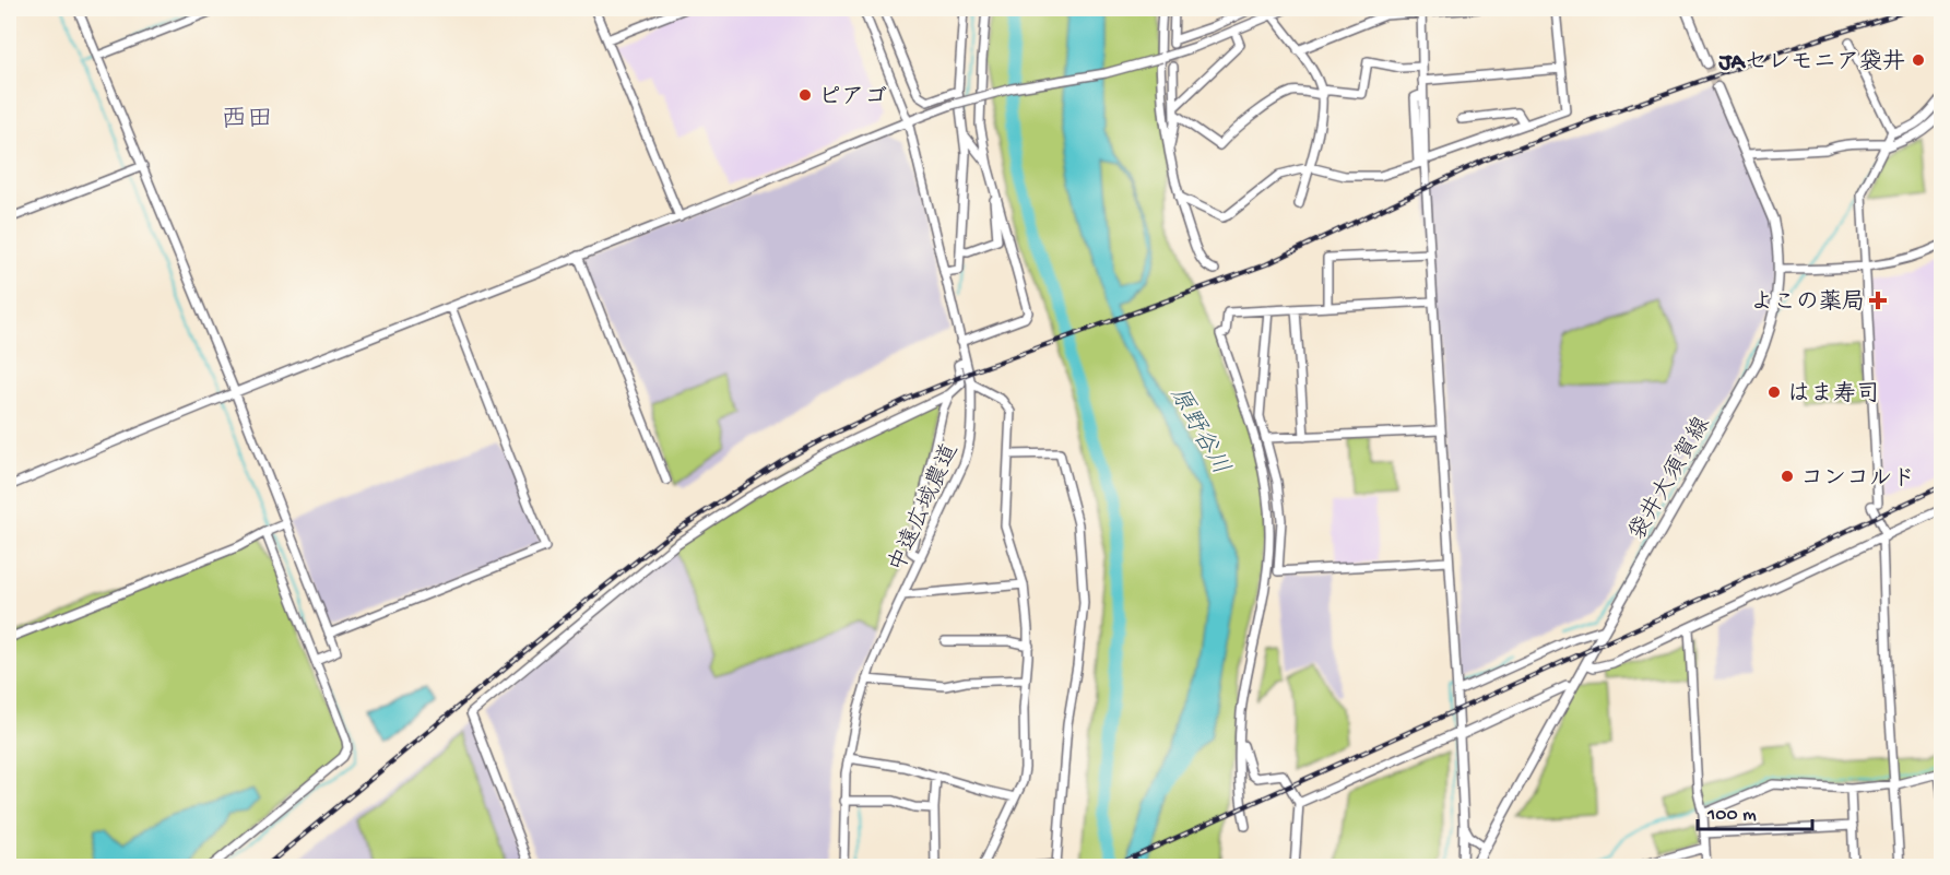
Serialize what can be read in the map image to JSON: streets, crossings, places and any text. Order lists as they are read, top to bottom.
{
  "streets": {
    "main road": ["袋井大須賀線"],
    "street": ["中遠広域農道"]
  },
  "districts": ["西田"],
  "water": ["原野谷川"],
  "places": {
    "other": [
      "JAセレモニア袋井",
      "ピアゴ",
      "はま寿司",
      "コンコルド"
    ],
    "health": ["よこの薬局"]
  },
  "scale_bar": "100 m"
}
